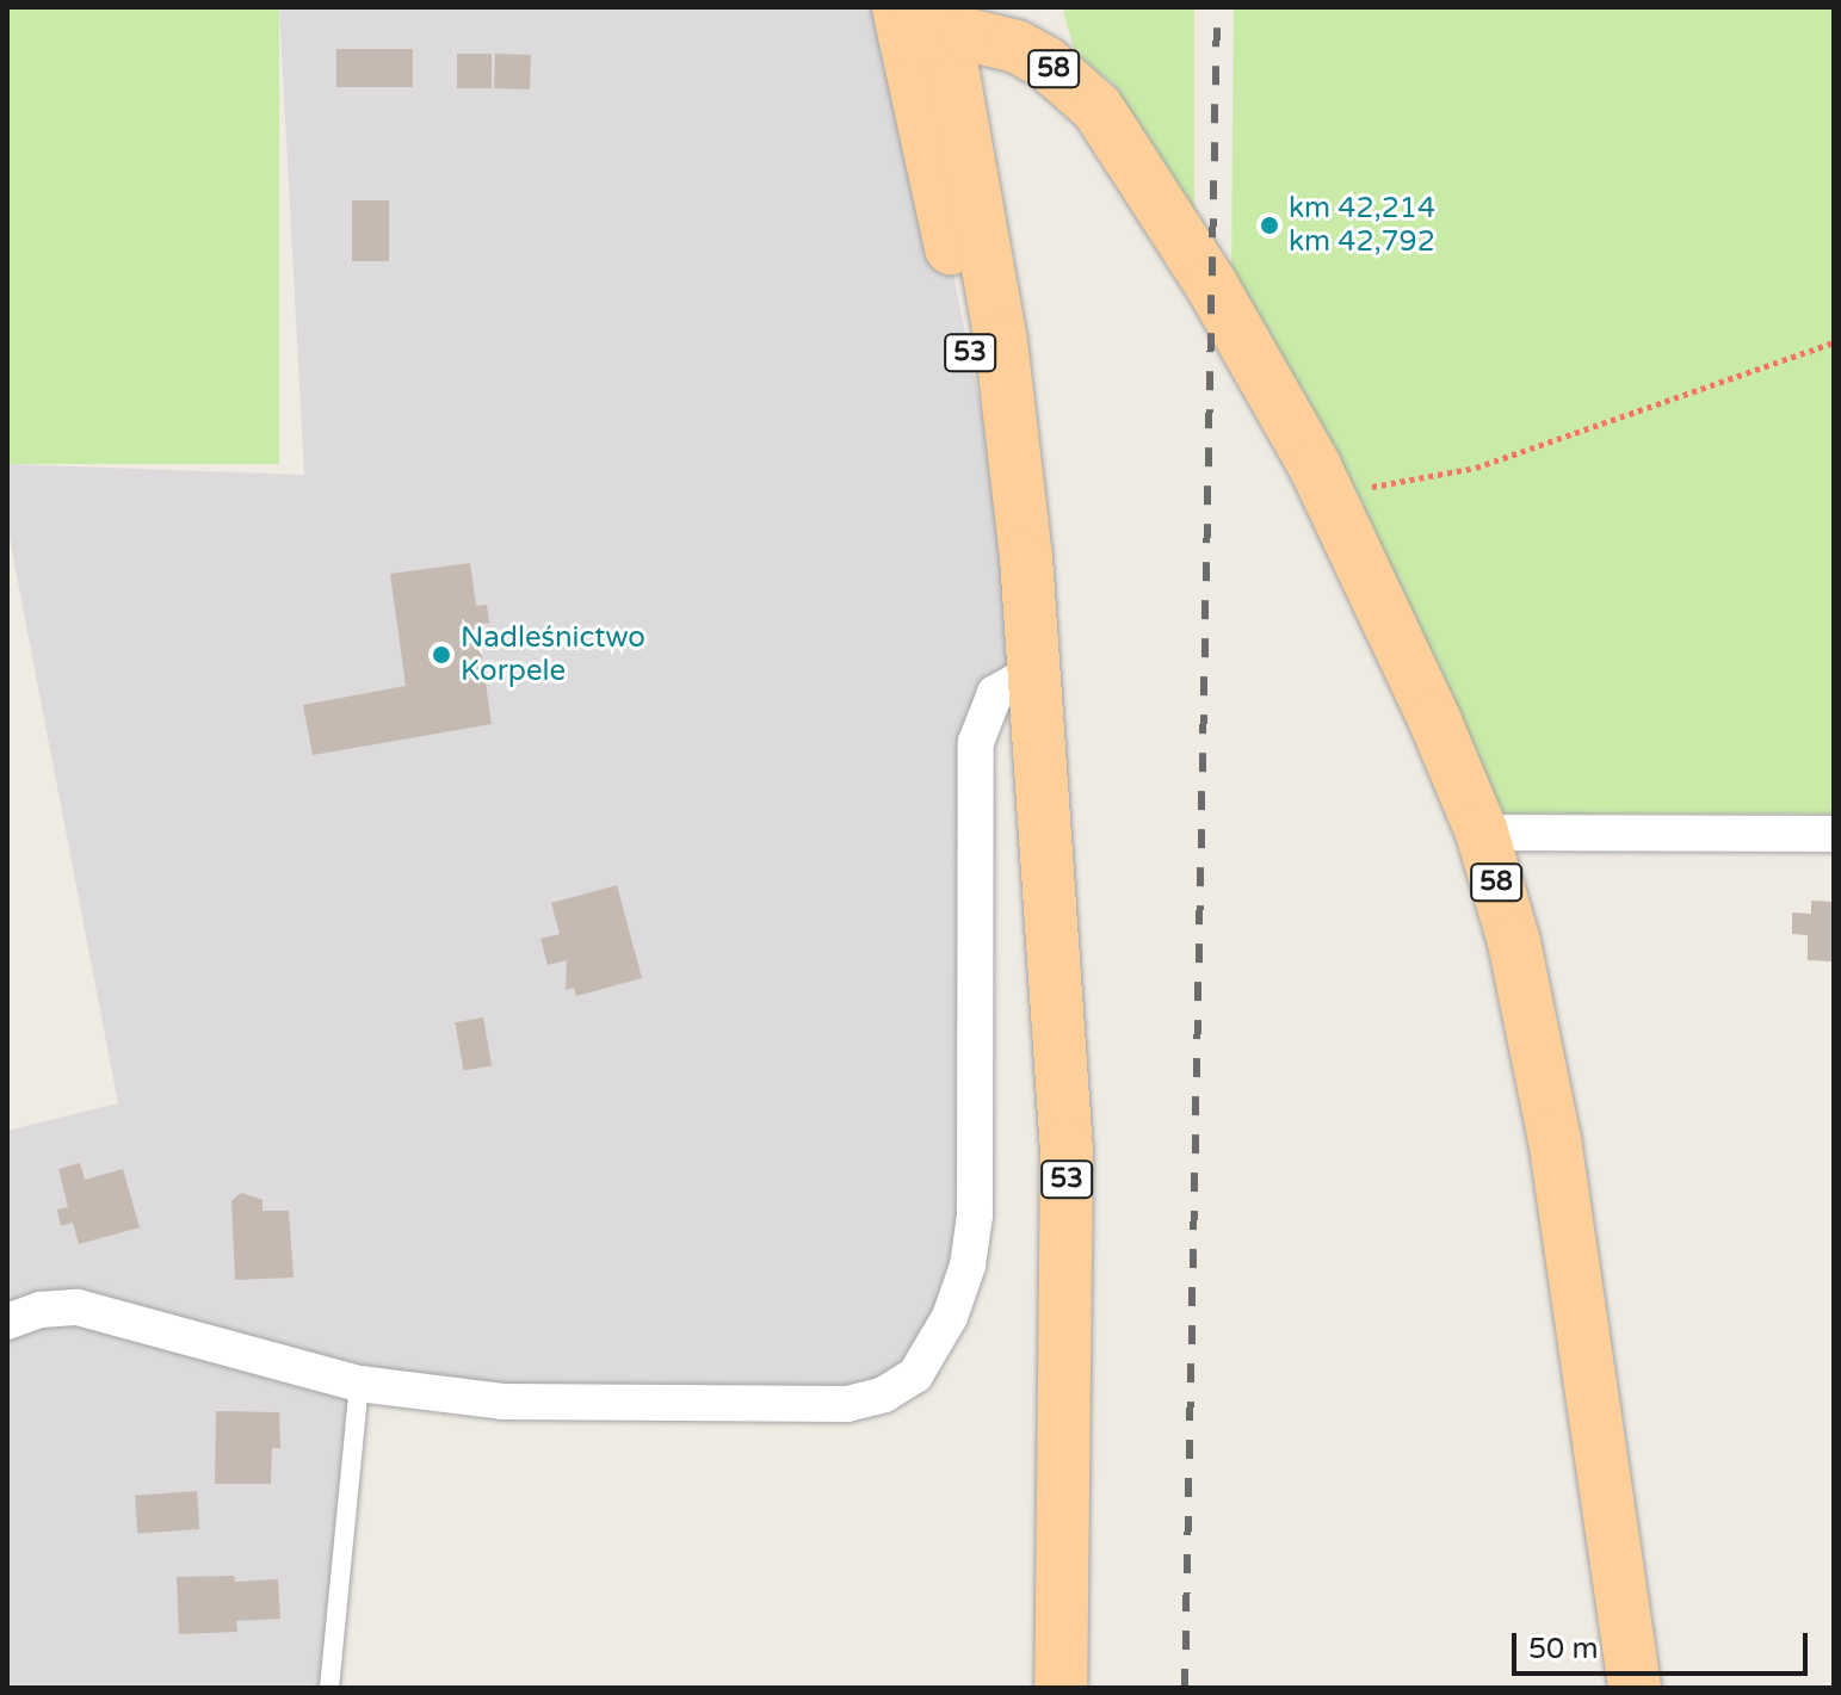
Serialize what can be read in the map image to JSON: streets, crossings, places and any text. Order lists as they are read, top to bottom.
{
  "streets": {
    "main road": ["58", "53"]
  },
  "crossings": [
    ["58", "53"]
  ],
  "places": ["km 42,214 km 42,792", "Nadleśnictwo Korpele"],
  "scale_bar": "50 m"
}
